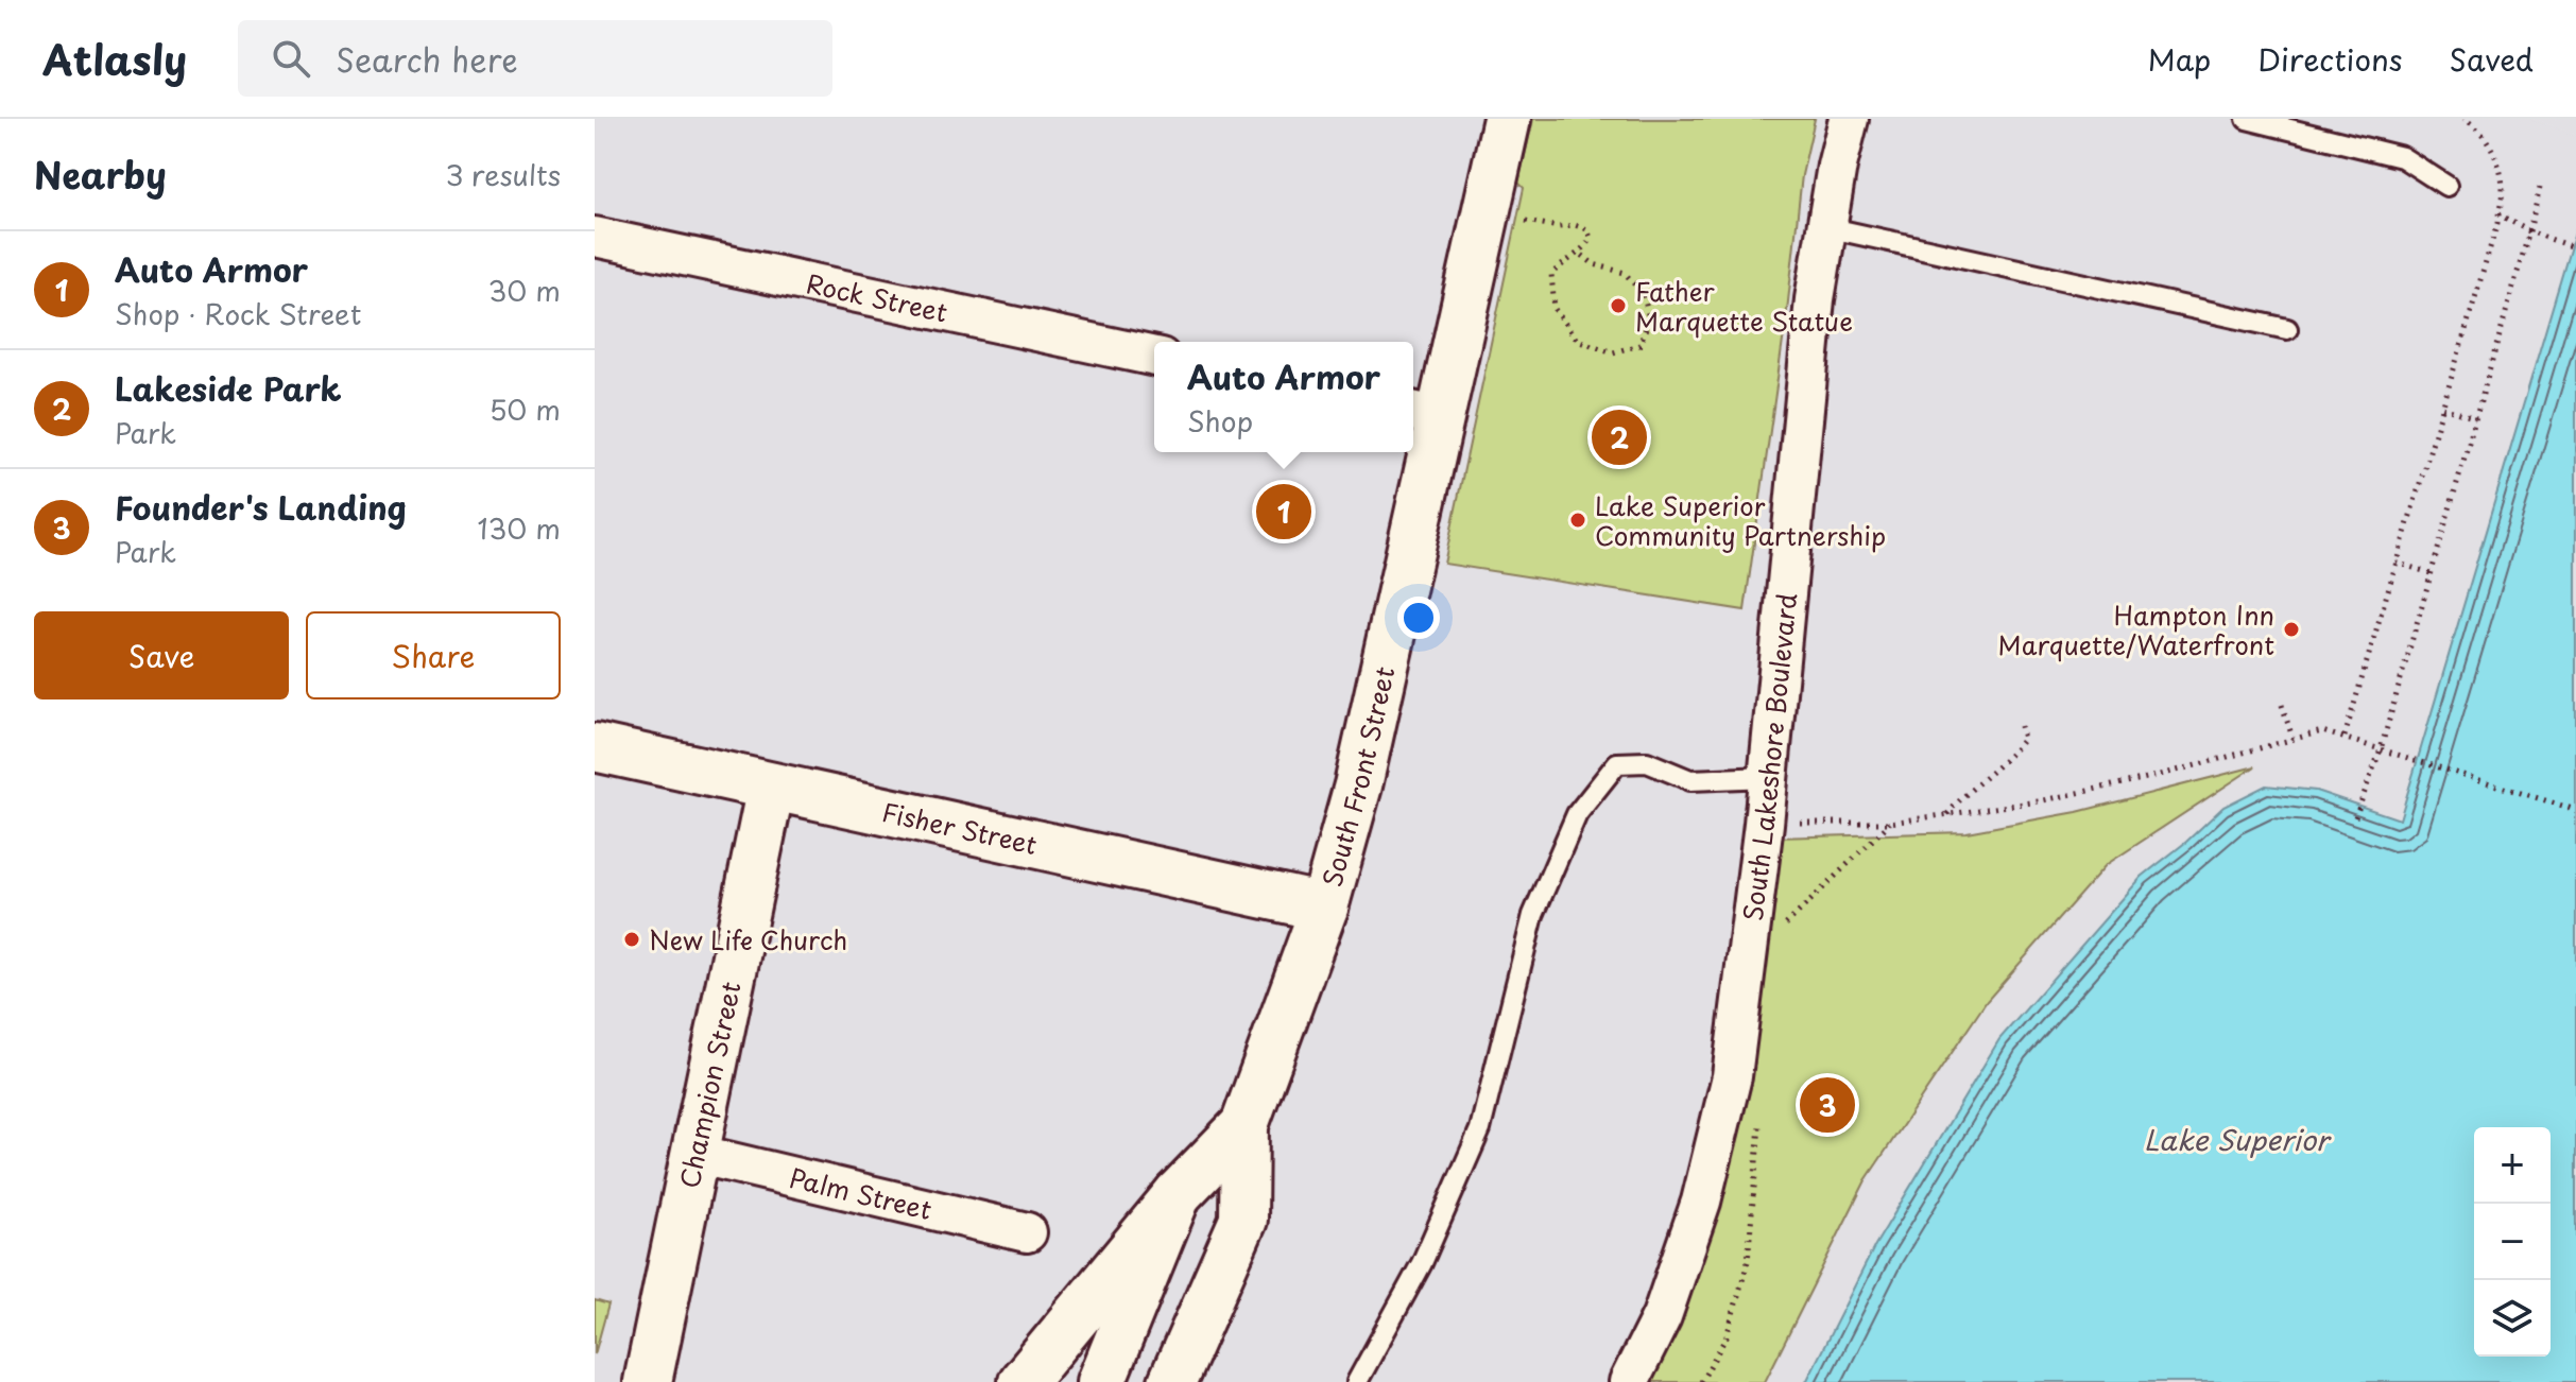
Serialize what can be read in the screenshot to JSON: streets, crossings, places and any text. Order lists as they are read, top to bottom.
{
  "streets": {
    "main road": ["South Front Street", "Fisher Street", "Champion Street"],
    "street": ["Rock Street", "South Lakeshore Boulevard", "Palm Street"]
  },
  "crossings": [
    ["South Front Street", "Fisher Street"],
    ["Fisher Street", "Champion Street"],
    ["Champion Street", "Palm Street"]
  ],
  "water": ["Lake Superior"],
  "places": [
    "Father Marquette Statue",
    "Lake Superior Community Partnership",
    "Hampton Inn Marquette/Waterfront",
    "New Life Church"
  ],
  "page": {
    "header": "Atlasly",
    "search": "Search here",
    "nav": ["Map", "Directions", "Saved"],
    "heading": ["Nearby", "3 results"],
    "list": [
      {
        "mark": "1",
        "name": "Auto Armor",
        "note": "Shop · Rock Street",
        "value": "30 m"
      },
      {
        "mark": "2",
        "name": "Lakeside Park",
        "note": "Park",
        "value": "50 m"
      },
      {
        "mark": "3",
        "name": "Founder's Landing",
        "note": "Park",
        "value": "130 m"
      }
    ],
    "popup": ["Auto Armor", "Shop"],
    "pins": ["2", "1", "3"],
    "buttons": ["Save", "Share"],
    "map_buttons": ["+", "−"]
  }
}
